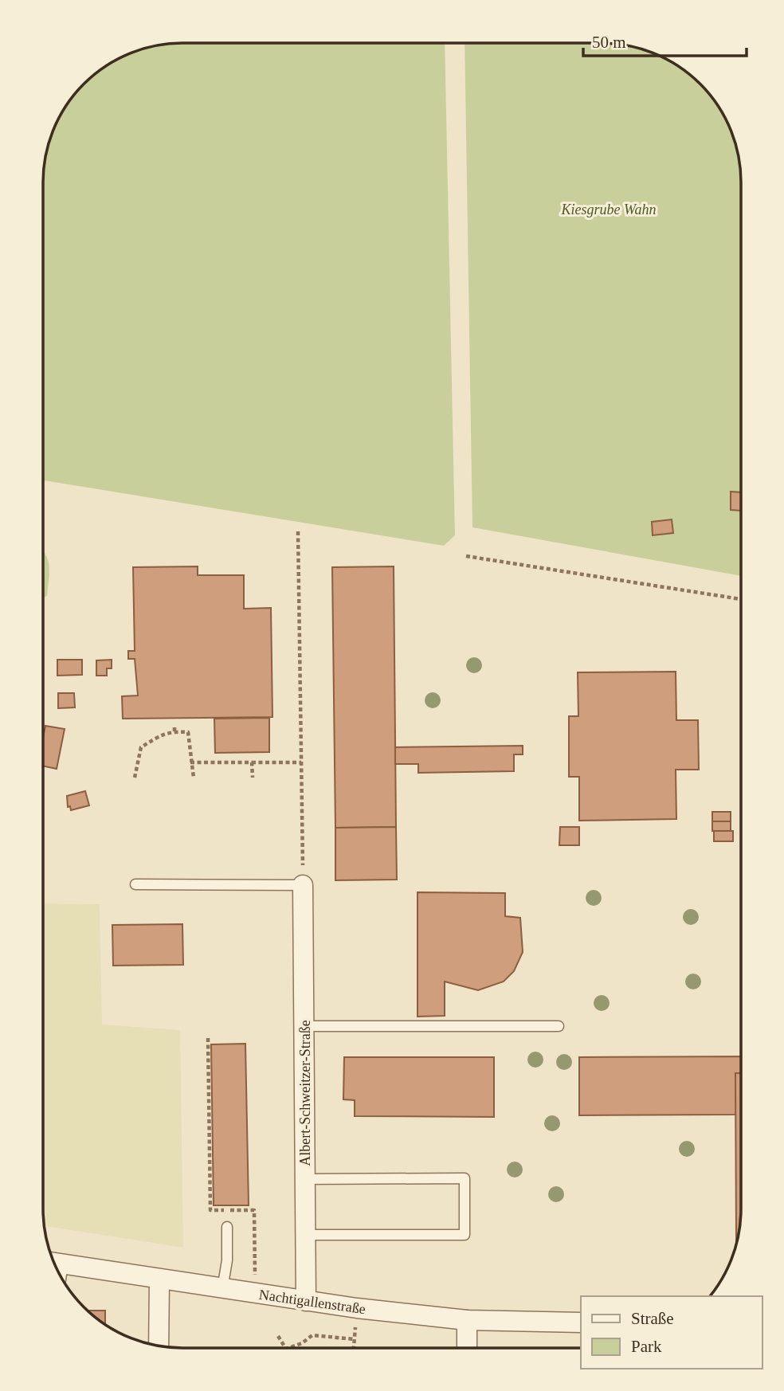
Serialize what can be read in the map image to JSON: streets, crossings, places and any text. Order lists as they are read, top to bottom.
{
  "streets": {
    "street": ["Albert-Schweitzer-Straße", "Nachtigallenstraße"]
  },
  "crossings": [
    ["Albert-Schweitzer-Straße", "Nachtigallenstraße"]
  ],
  "parks": ["Kiesgrube Wahn"],
  "legend": ["Straße", "Park"],
  "scale_bar": "50 m"
}
